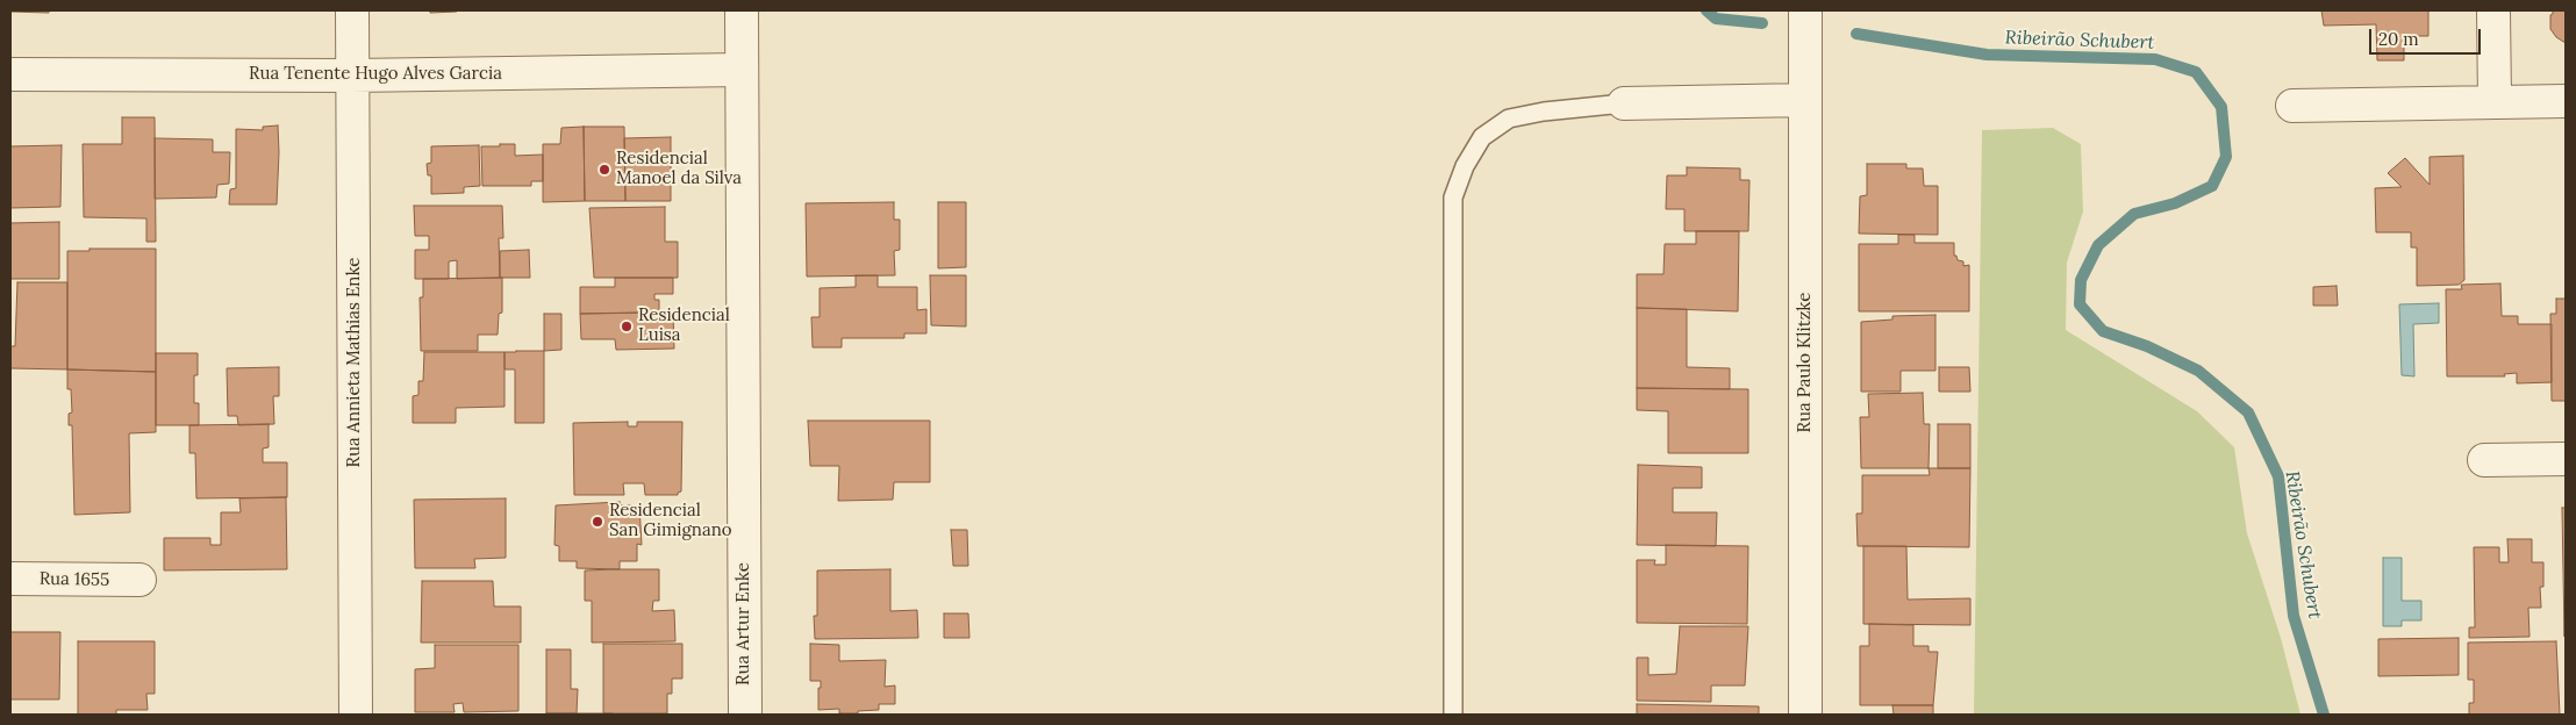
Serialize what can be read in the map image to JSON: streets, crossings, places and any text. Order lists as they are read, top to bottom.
{
  "streets": {
    "street": [
      "Rua Tenente Hugo Alves Garcia",
      "Rua Annieta Mathias Enke",
      "Rua Paulo Klitzke",
      "Rua 1655",
      "Rua Artur Enke"
    ]
  },
  "crossings": [
    ["Rua Tenente Hugo Alves Garcia", "Rua Annieta Mathias Enke"],
    ["Rua Tenente Hugo Alves Garcia", "Rua Artur Enke"]
  ],
  "water": ["Ribeirão Schubert"],
  "places": ["Residencial Manoel da Silva", "Residencial Luisa", "Residencial San Gimignano"],
  "scale_bar": "20 m"
}
